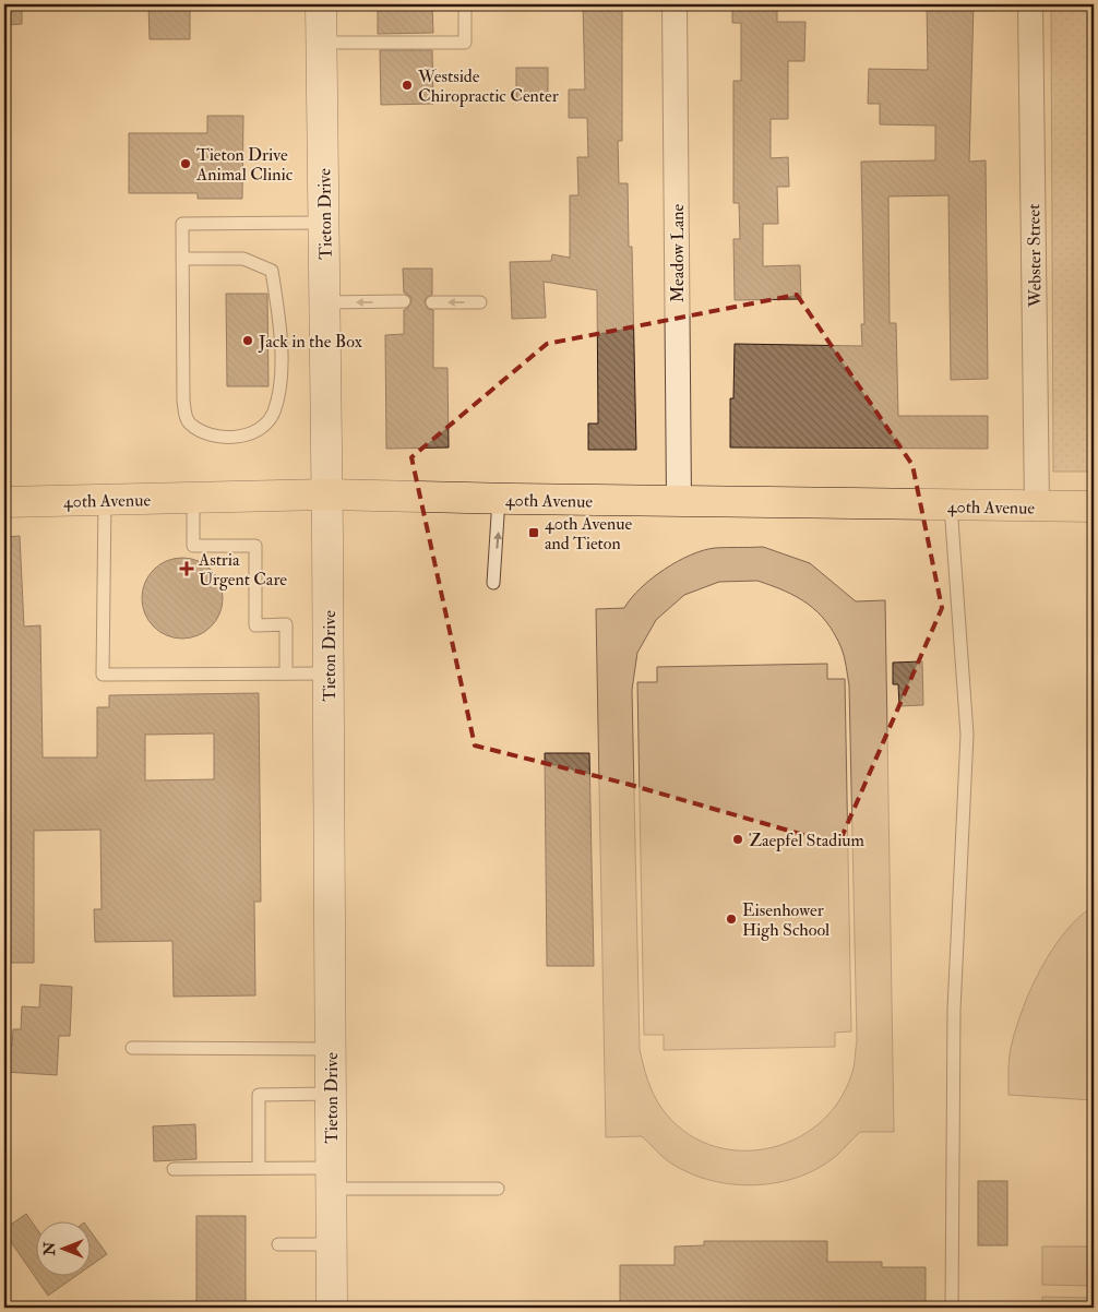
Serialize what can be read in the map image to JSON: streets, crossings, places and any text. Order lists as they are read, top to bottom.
{
  "streets": {
    "main road": ["Tieton Drive", "40th Avenue"],
    "street": ["Meadow Lane", "Webster Street"]
  },
  "crossings": [
    ["Tieton Drive", "40th Avenue"],
    ["Meadow Lane", "40th Avenue"],
    ["Webster Street", "40th Avenue"]
  ],
  "places": {
    "other": [
      "Westside Chiropractic Center",
      "Tieton Drive Animal Clinic",
      "Jack in the Box",
      "Zaepfel Stadium",
      "Eisenhower High School"
    ],
    "transit": ["40th Avenue and Tieton"],
    "health": ["Astria Urgent Care"]
  },
  "north": "left"
}
